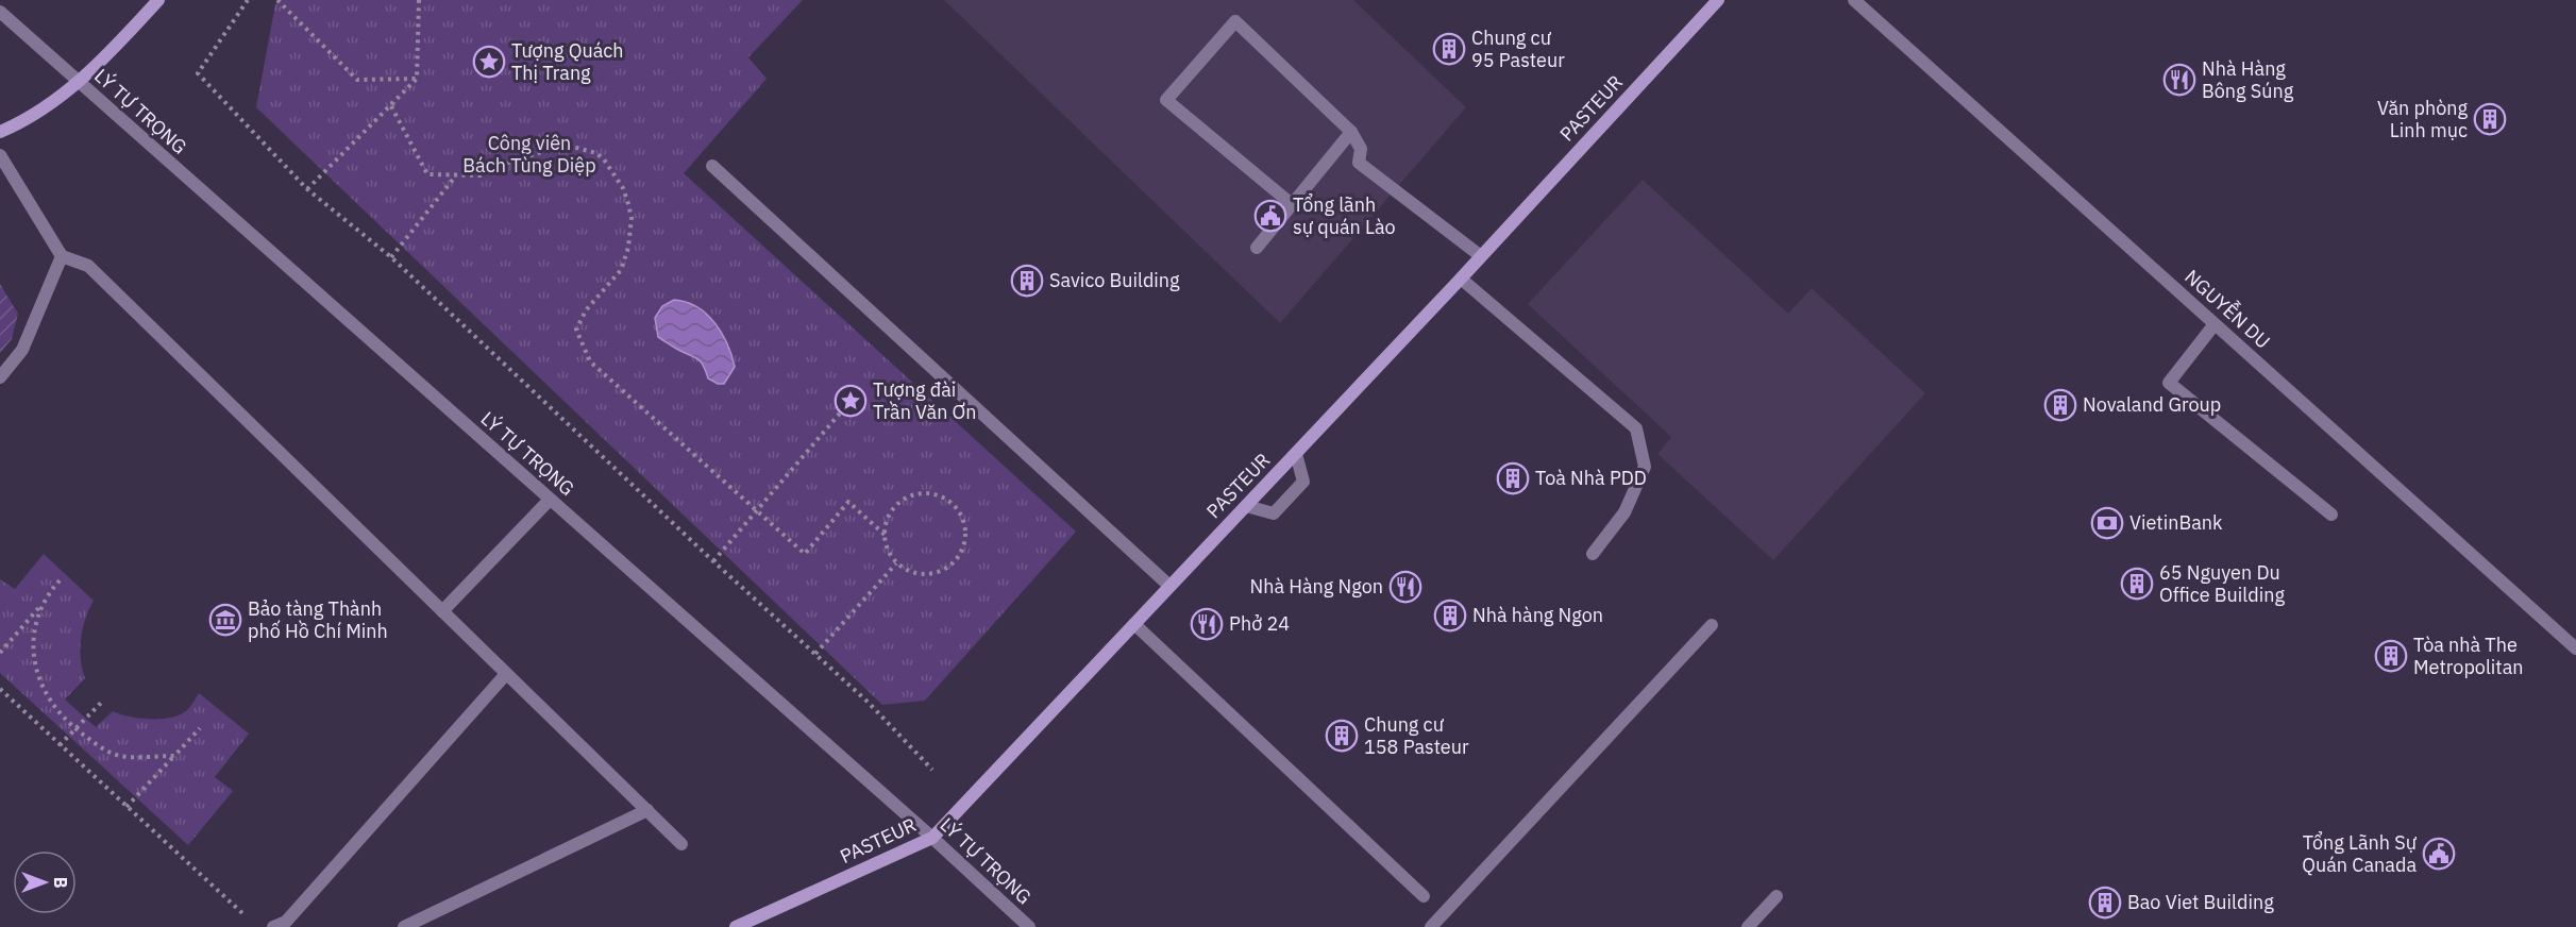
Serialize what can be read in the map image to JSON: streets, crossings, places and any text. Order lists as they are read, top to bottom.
{
  "streets": {
    "main road": ["PASTEUR"],
    "street": ["LÝ TỰ TRỌNG", "NGUYỄN DU"]
  },
  "crossings": [
    ["PASTEUR", "LÝ TỰ TRỌNG"]
  ],
  "parks": ["Công viên Bách Tùng Diệp"],
  "places": {
    "building": [
      "Chung cư 95 Pasteur",
      "Văn phòng Linh mục",
      "Savico Building",
      "Novaland Group",
      "Toà Nhà PDD",
      "65 Nguyen Du Office Building",
      "Nhà hàng Ngon",
      "Tòa nhà The Metropolitan",
      "Chung cư 158 Pasteur",
      "Bao Viet Building"
    ],
    "place": ["Tượng Quách Thị Trang", "Tượng đài Trần Văn Ơn"],
    "restaurant": ["Nhà Hàng Bông Súng", "Nhà Hàng Ngon", "Phở 24"],
    "public building": ["Tổng lãnh sự quán Lào", "Tổng Lãnh Sự Quán Canada"],
    "bank": ["VietinBank"],
    "museum": ["Bảo tàng Thành phố Hồ Chí Minh"]
  },
  "north": "right"
}
